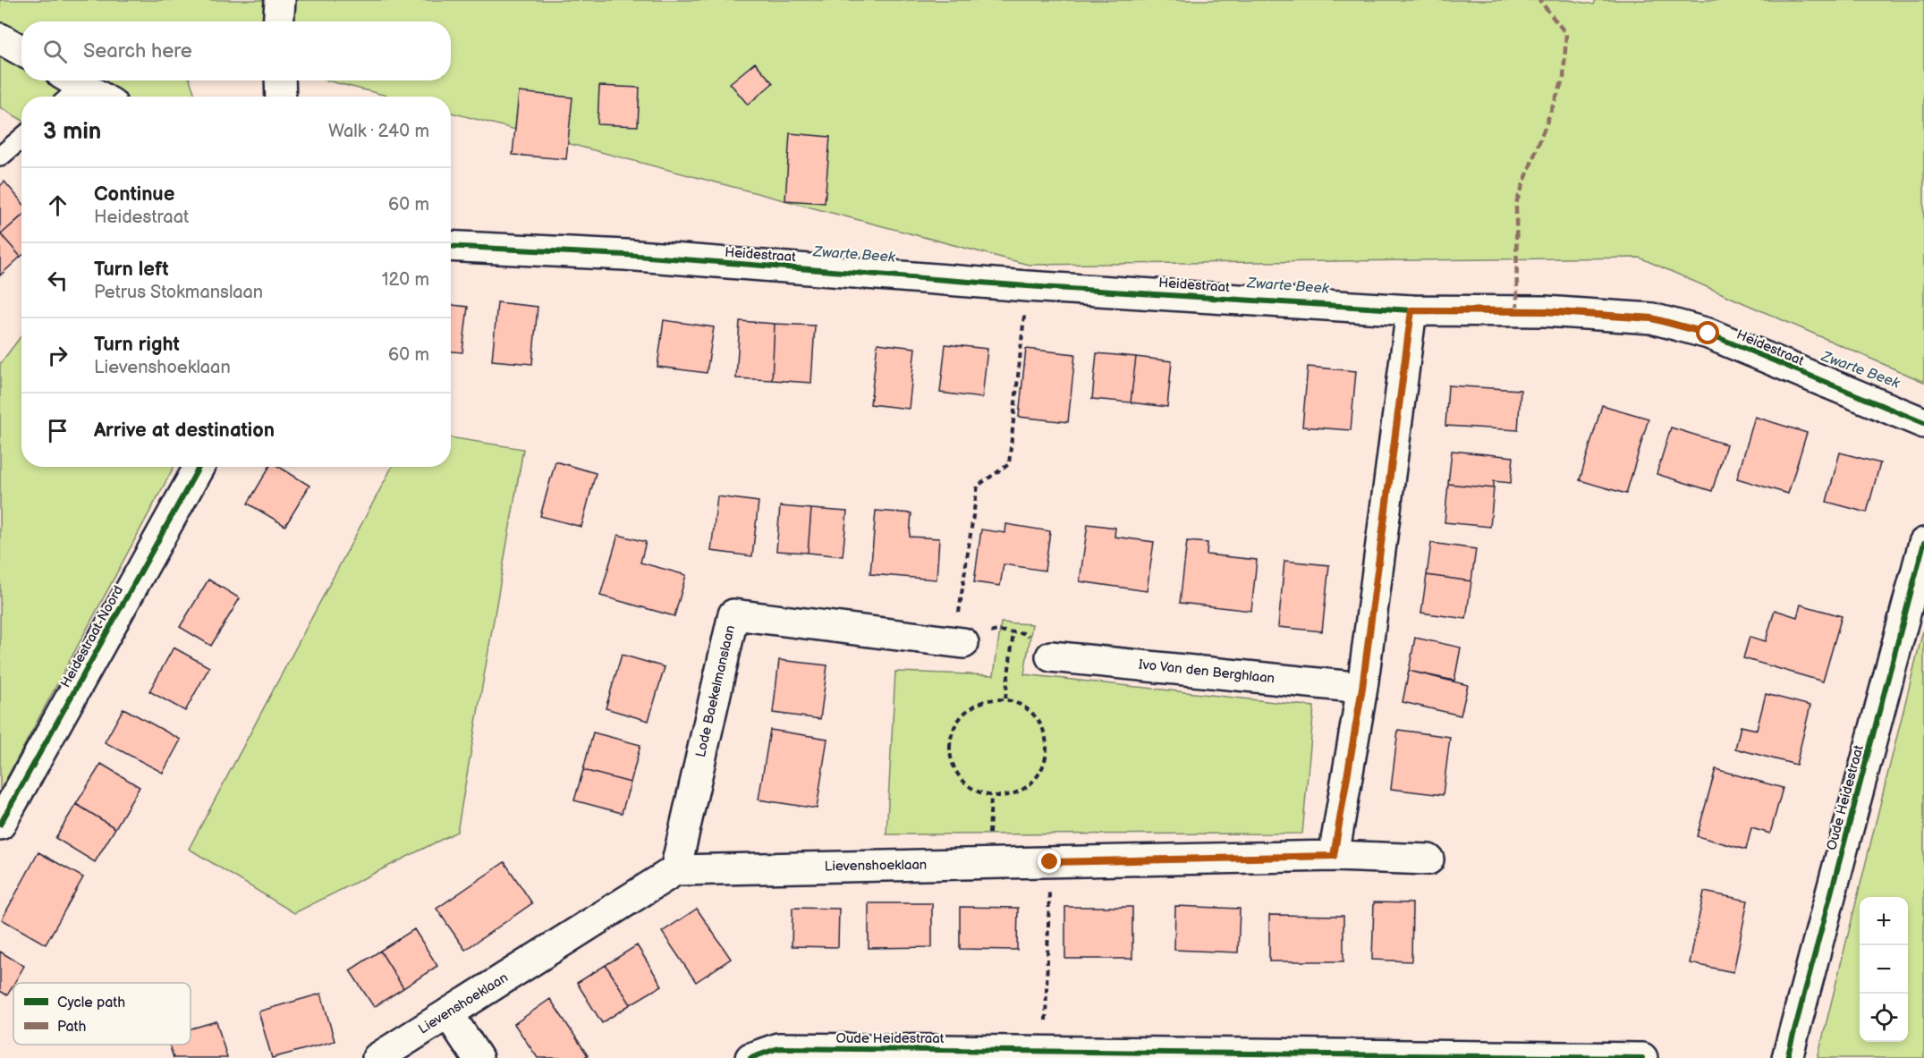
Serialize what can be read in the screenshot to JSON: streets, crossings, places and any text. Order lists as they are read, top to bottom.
{
  "streets": {
    "street": [
      "Heidestraat",
      "Heidestraat-Noord",
      "Ivo Van den Berghlaan",
      "Lode Baekelmanslaan",
      "Oude Heidestraat",
      "Lievenshoeklaan"
    ]
  },
  "crossings": [
    ["Lode Baekelmanslaan", "Lievenshoeklaan"]
  ],
  "water": ["Zwarte Beek"],
  "legend": ["Cycle path", "Path"],
  "page": {
    "search": "Search here",
    "heading": ["3 min", "Walk · 240 m"],
    "list": [
      ["Continue", "Heidestraat", "60 m"],
      ["Turn left", "Petrus Stokmanslaan", "120 m"],
      ["Turn right", "Lievenshoeklaan", "60 m"],
      "Arrive at destination"
    ],
    "map_buttons": ["+", "−"]
  }
}
